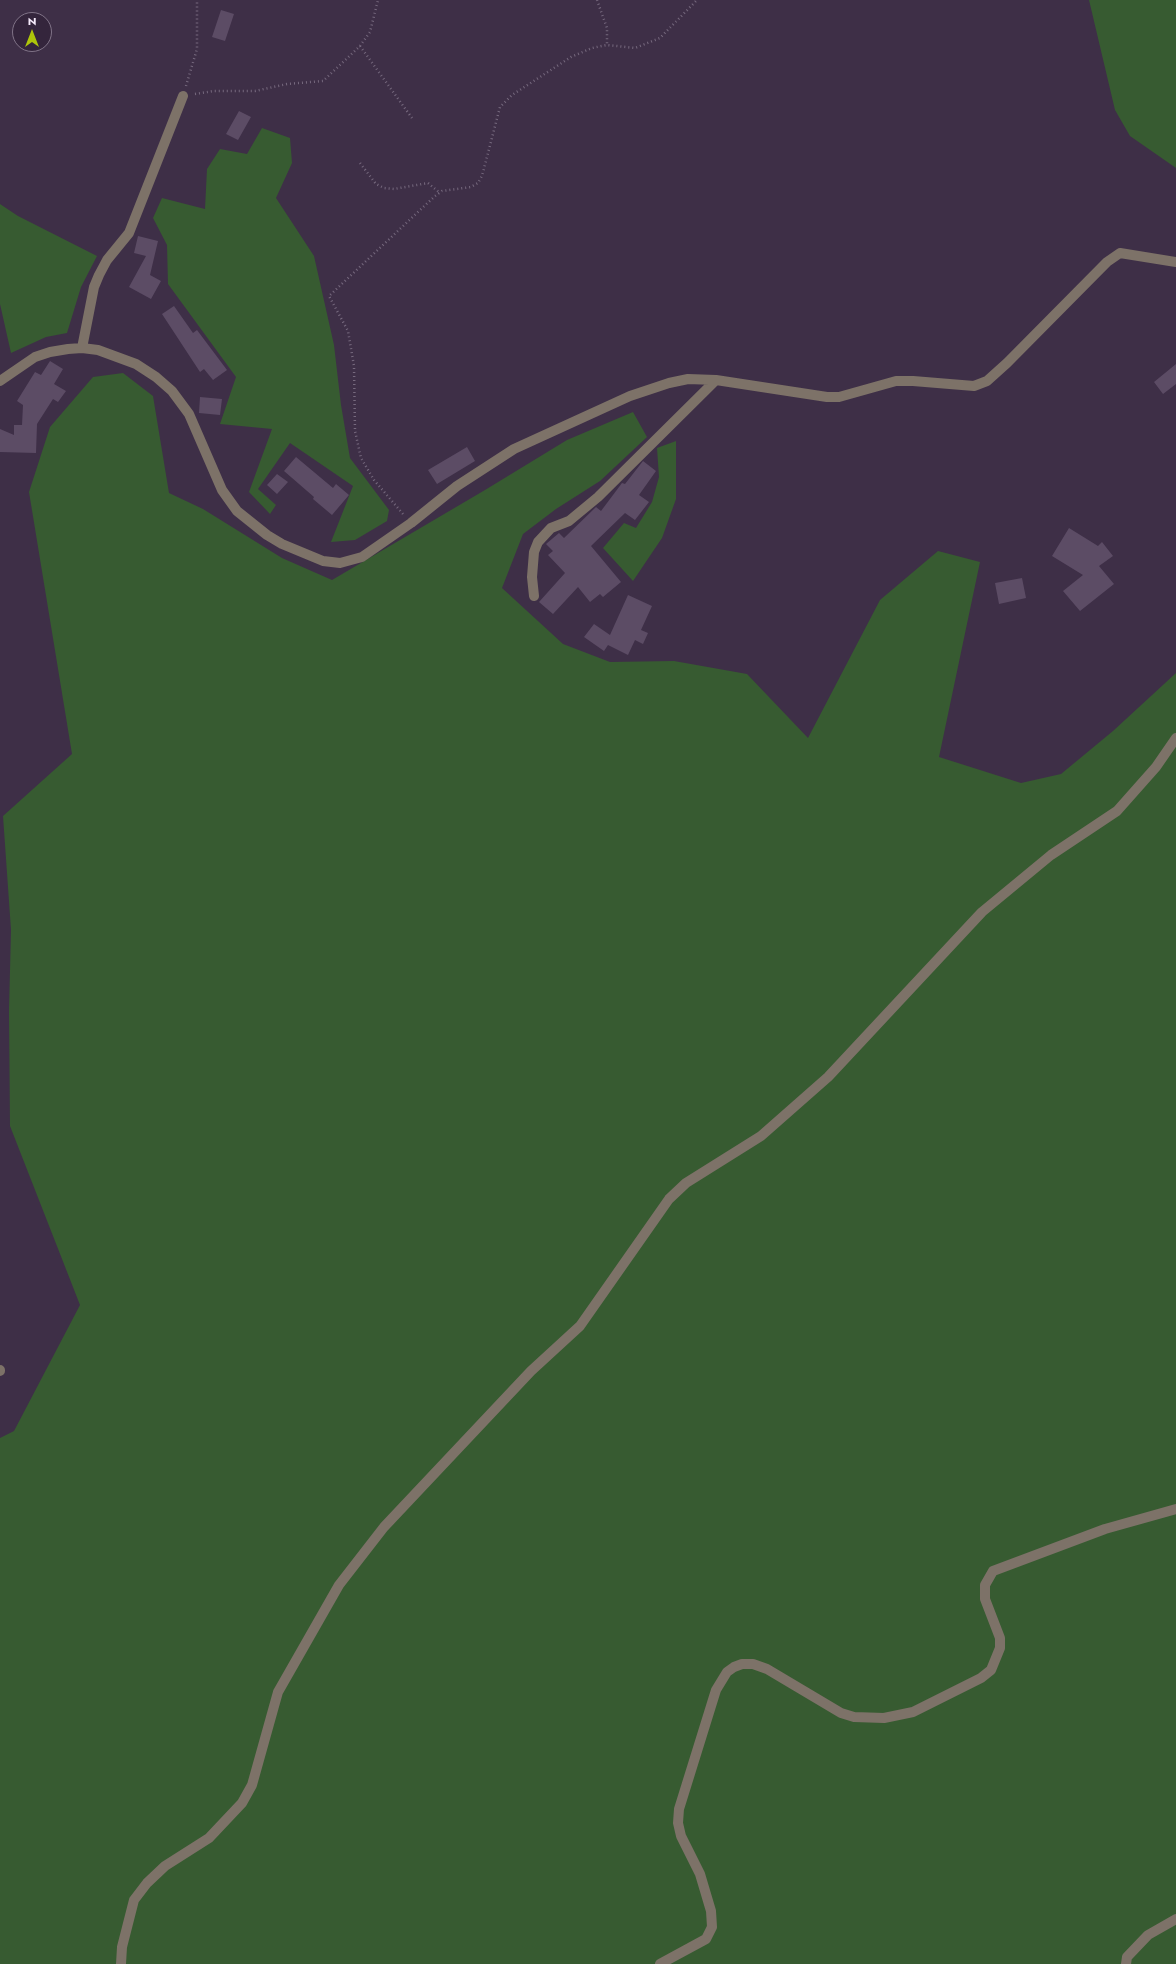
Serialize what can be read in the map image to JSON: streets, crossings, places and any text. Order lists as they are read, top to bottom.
{
  "north": "top"
}
